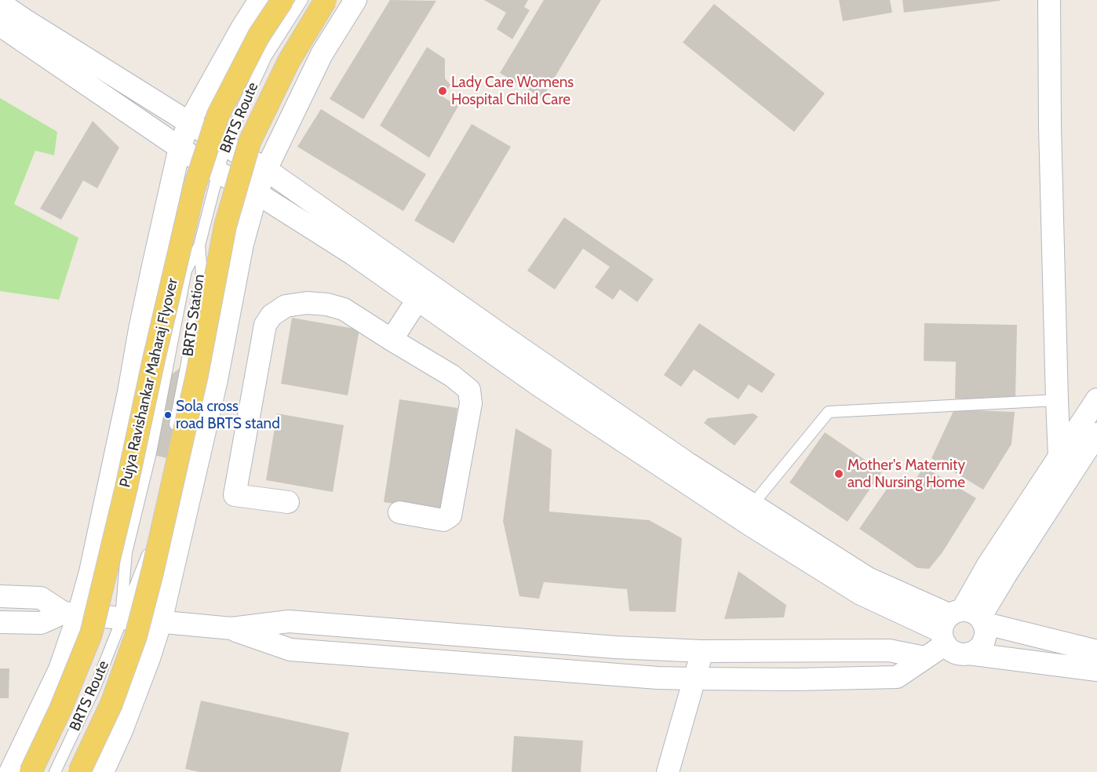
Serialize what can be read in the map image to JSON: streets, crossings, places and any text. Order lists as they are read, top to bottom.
{
  "streets": {
    "main road": ["Pujya Ravishankar Maharaj Flyover"],
    "lane": ["BRTS Route", "BRTS Station"]
  },
  "crossings": [
    ["BRTS Route", "BRTS Station"]
  ],
  "places": ["Lady Care Womens Hospital Child Care", "Sola cross road BRTS stand", "Mother's Maternity and Nursing Home"]
}
